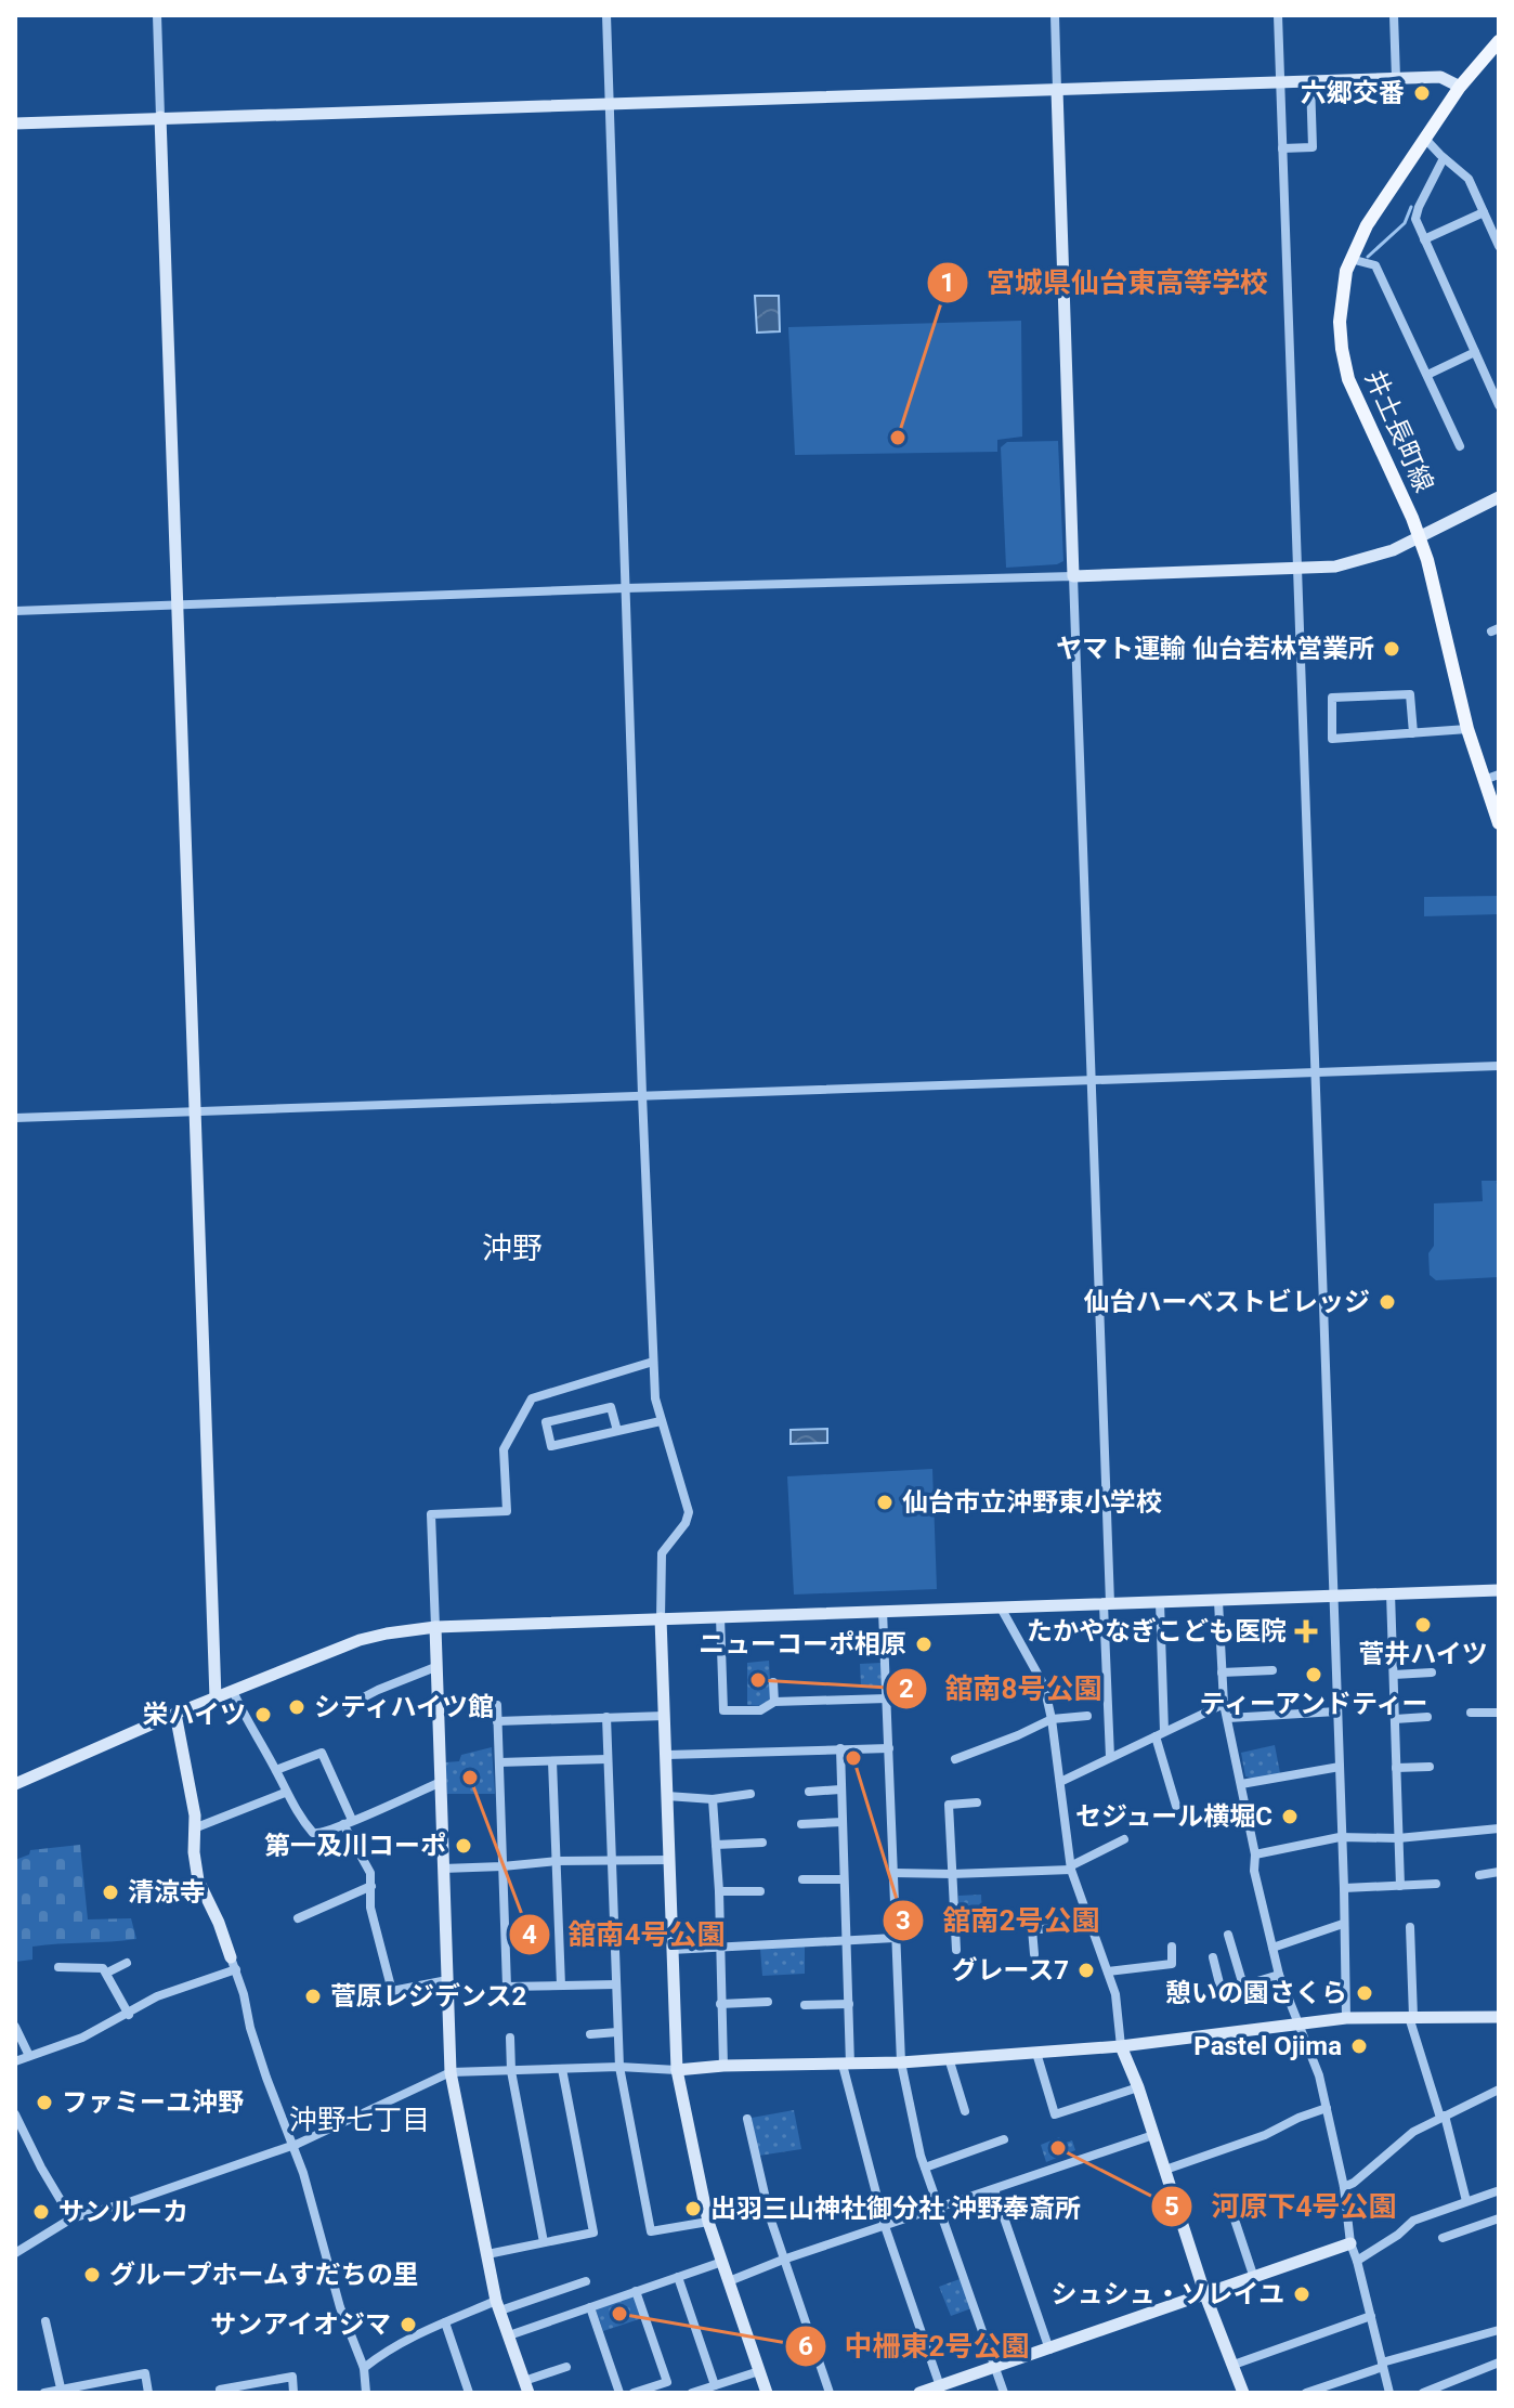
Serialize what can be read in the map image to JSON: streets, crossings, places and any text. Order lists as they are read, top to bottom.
{
  "streets": {
    "main road": ["井土長町線"]
  },
  "districts": ["沖野", "沖野七丁目"],
  "places": {
    "other": [
      "六郷交番",
      "宮城県仙台東高等学校",
      "ヤマト運輸 仙台若林営業所",
      "仙台ハーベストビレッジ",
      "仙台市立沖野東小学校",
      "菅井ハイツ",
      "ニューコーポ相原",
      "ティーアンドティー",
      "舘南8号公園",
      "シティハイツ館",
      "栄ハイツ",
      "舘南2号公園",
      "舘南4号公園",
      "セジュール横堀C",
      "第一及川コーポ",
      "清涼寺",
      "グレース7",
      "憩いの園さくら",
      "菅原レジデンス2",
      "Pastel Ojima",
      "ファミーユ沖野",
      "河原下4号公園",
      "出羽三山神社御分社 沖野奉斎所",
      "サンルーカ",
      "グループホームすだちの里",
      "シュシュ・ソレイユ",
      "中柵東2号公園",
      "サンアイオジマ"
    ],
    "health": ["たかやなぎこども医院"]
  }
}
